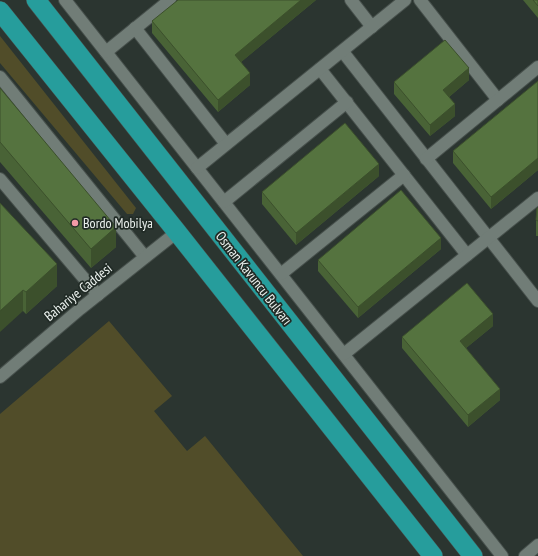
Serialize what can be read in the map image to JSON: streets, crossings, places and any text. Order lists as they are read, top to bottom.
{
  "streets": {
    "highway": ["Osman Kavuncu Bulvarı"],
    "street": ["Bahariye Caddesi"]
  },
  "places": ["Bordo Mobilya"]
}
